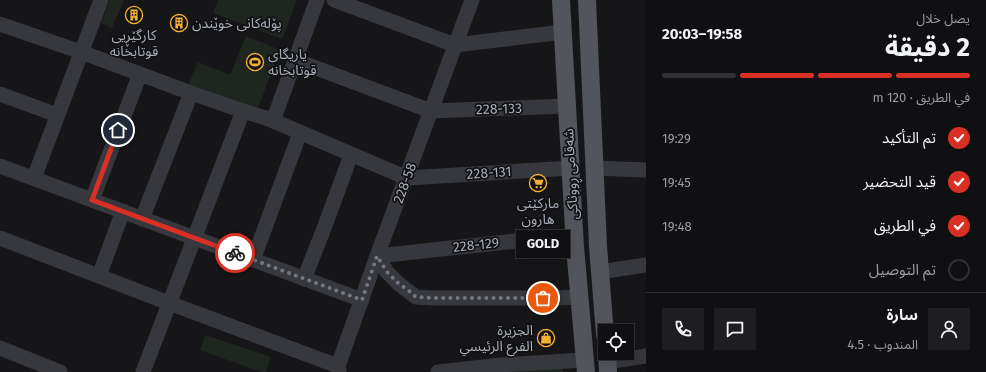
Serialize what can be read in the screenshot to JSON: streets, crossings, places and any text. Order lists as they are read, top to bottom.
{
  "streets": {
    "main road": ["شەقامی ڕووناکی"],
    "street": [
      "228-133",
      "228-131",
      "228-58",
      "228-129"
    ]
  },
  "crossings": [
    ["228-133", "شەقامی ڕووناکی"],
    ["228-133", "228-58"],
    ["228-131", "شەقامی ڕووناکی"],
    ["228-131", "228-58"],
    ["شەقامی ڕووناکی", "228-129"],
    ["228-58", "228-129"]
  ],
  "places": {
    "building": ["کارگێڕیی قوتابخانە", "پۆلەکانی خوێندن"],
    "sports": ["یاریگای قوتابخانە"],
    "supermarket": ["مارکێتی هارون"],
    "other": ["GOLD"],
    "shop": ["الجزيرة الفرع الرئيسي"]
  },
  "page": {
    "heading": ["2 دقيقة", "يصل خلال", "19:58–20:03"],
    "panel": ["سارة", "المندوب · 4.5"],
    "bar": "في الطريق · 120 m",
    "list": [
      ["تم التأكيد", "19:29"],
      ["قيد التحضير", "19:45"],
      ["في الطريق", "19:48"],
      "تم التوصيل"
    ],
    "bubble": "GOLD"
  }
}
